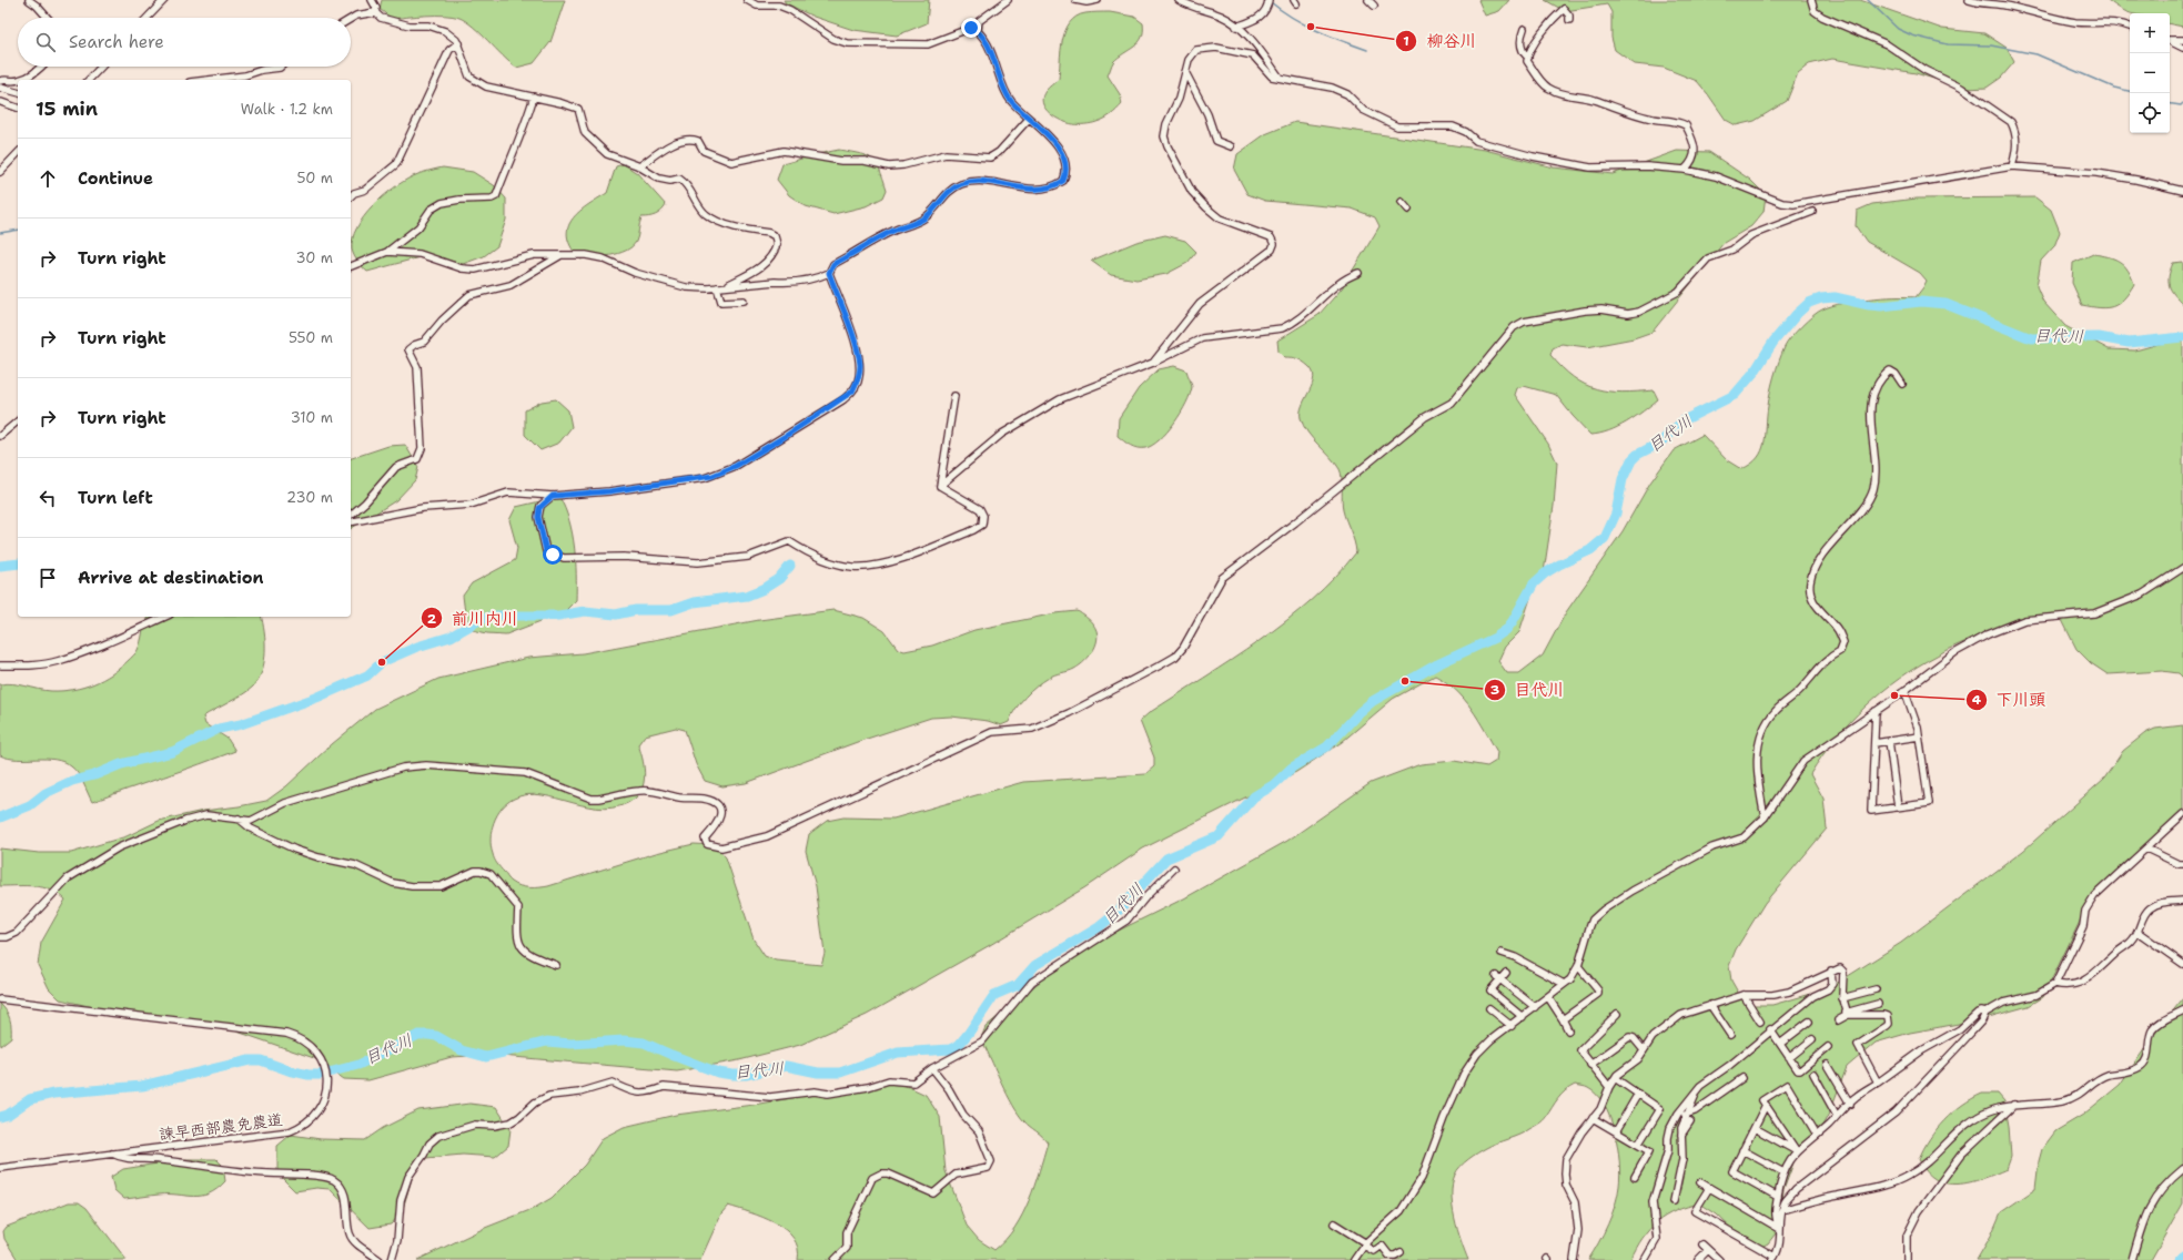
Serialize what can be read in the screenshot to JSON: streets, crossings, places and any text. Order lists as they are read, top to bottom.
{
  "streets": {
    "street": ["諫早西部農免農道"]
  },
  "water": ["目代川"],
  "places": [
    "柳谷川",
    "前川内川",
    "目代川",
    "下川頭"
  ],
  "page": {
    "map_buttons": ["+", "−"],
    "search": "Search here",
    "heading": ["15 min", "Walk · 1.2 km"],
    "list": [
      ["Continue", "50 m"],
      ["Turn right", "30 m"],
      ["Turn right", "550 m"],
      ["Turn right", "310 m"],
      ["Turn left", "230 m"],
      "Arrive at destination"
    ]
  }
}
